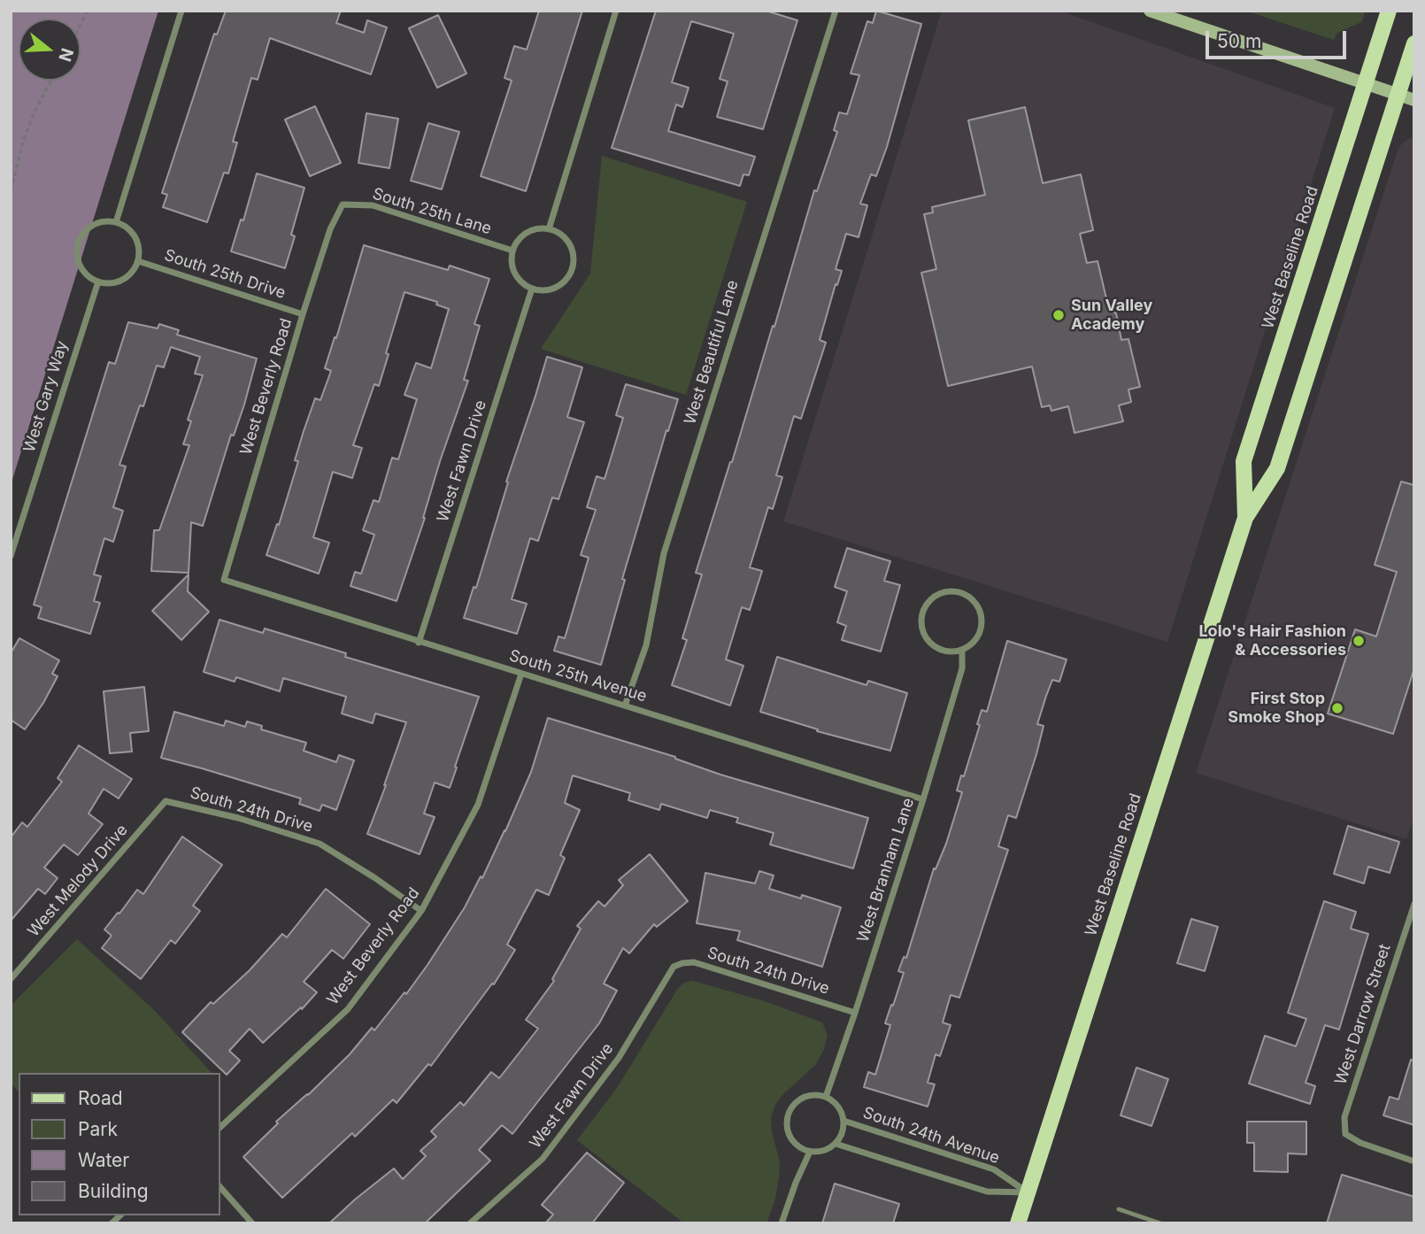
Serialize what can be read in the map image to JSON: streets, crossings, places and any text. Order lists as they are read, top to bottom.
{
  "streets": {
    "main road": ["West Baseline Road"],
    "street": [
      "South 25th Lane",
      "South 25th Drive",
      "West Beautiful Lane",
      "West Beverly Road",
      "West Gary Way",
      "West Fawn Drive",
      "South 25th Avenue",
      "South 24th Drive",
      "West Branham Lane",
      "West Melody Drive",
      "West Darrow Street",
      "South 24th Avenue"
    ]
  },
  "crossings": [
    ["South 25th Lane", "West Beverly Road"],
    ["South 25th Lane", "West Fawn Drive"],
    ["West Baseline Road", "South 24th Avenue"],
    ["South 25th Drive", "West Beverly Road"],
    ["South 25th Drive", "West Gary Way"],
    ["West Beautiful Lane", "South 25th Avenue"],
    ["West Beverly Road", "South 25th Avenue"],
    ["West Beverly Road", "South 24th Drive"],
    ["West Fawn Drive", "South 25th Avenue"],
    ["West Fawn Drive", "South 24th Drive"],
    ["South 25th Avenue", "West Branham Lane"],
    ["South 24th Drive", "West Branham Lane"],
    ["South 24th Drive", "West Melody Drive"],
    ["West Branham Lane", "South 24th Avenue"]
  ],
  "places": ["Sun Valley Academy", "Lolo's Hair Fashion & Accessories", "First Stop Smoke Shop"],
  "legend": [
    "Road",
    "Park",
    "Water",
    "Building"
  ],
  "scale_bar": "50 m",
  "north": "right"
}
